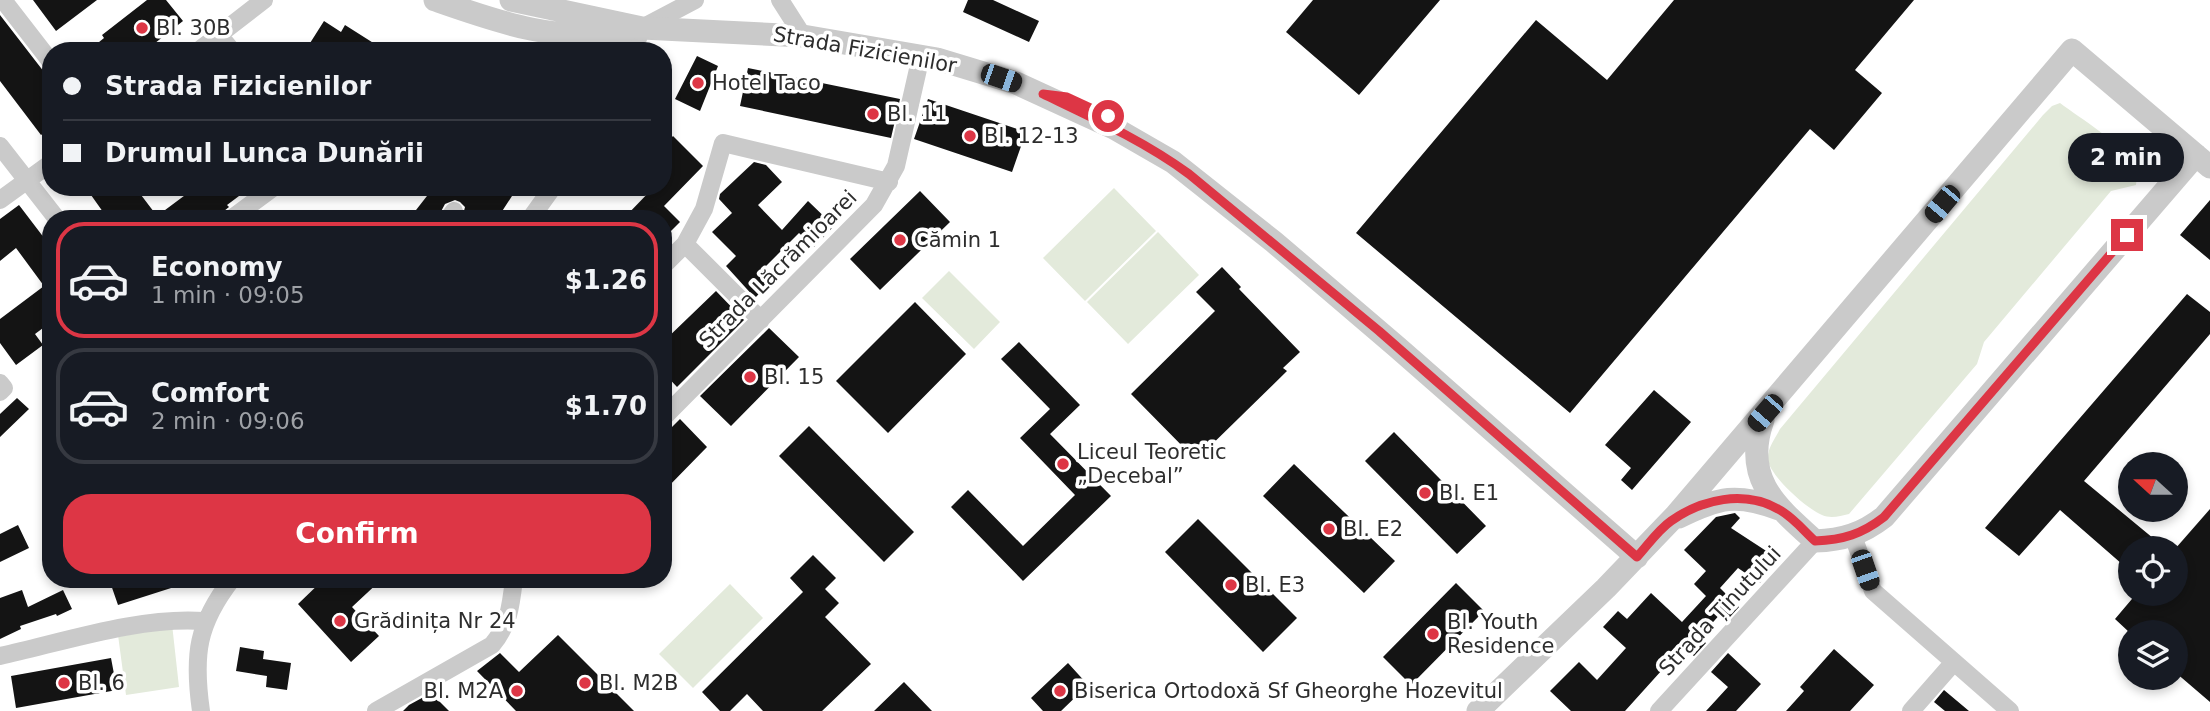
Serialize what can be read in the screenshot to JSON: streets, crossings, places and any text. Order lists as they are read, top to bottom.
{
  "streets": {
    "street": ["Strada Fizicienilor", "Strada Lăcrămioarei", "Strada Ținutului"]
  },
  "crossings": [
    ["Strada Fizicienilor", "Strada Lăcrămioarei"]
  ],
  "places": [
    "Bl. 30B",
    "Hotel Taco",
    "Bl. 11",
    "Bl. 12-13",
    "Cămin 1",
    "Bl. 15",
    "Liceul Teoretic „Decebal”",
    "Bl. E1",
    "Bl. E2",
    "Bl. E3",
    "Grădinița Nr 24",
    "Bl. Youth Residence",
    "Bl. 6",
    "Bl. M2B",
    "Bl. M2A",
    "Biserica Ortodoxă Sf Gheorghe Hozevitul"
  ],
  "north": "left",
  "page": {
    "banner": ["Strada Fizicienilor", "Drumul Lunca Dunării"],
    "bubble": "2 min",
    "list": [
      {
        "name": "Economy",
        "note": "1 min · 09:05",
        "value": "$1.26"
      },
      {
        "name": "Comfort",
        "note": "2 min · 09:06",
        "value": "$1.70"
      }
    ],
    "buttons": "Confirm"
  }
}
